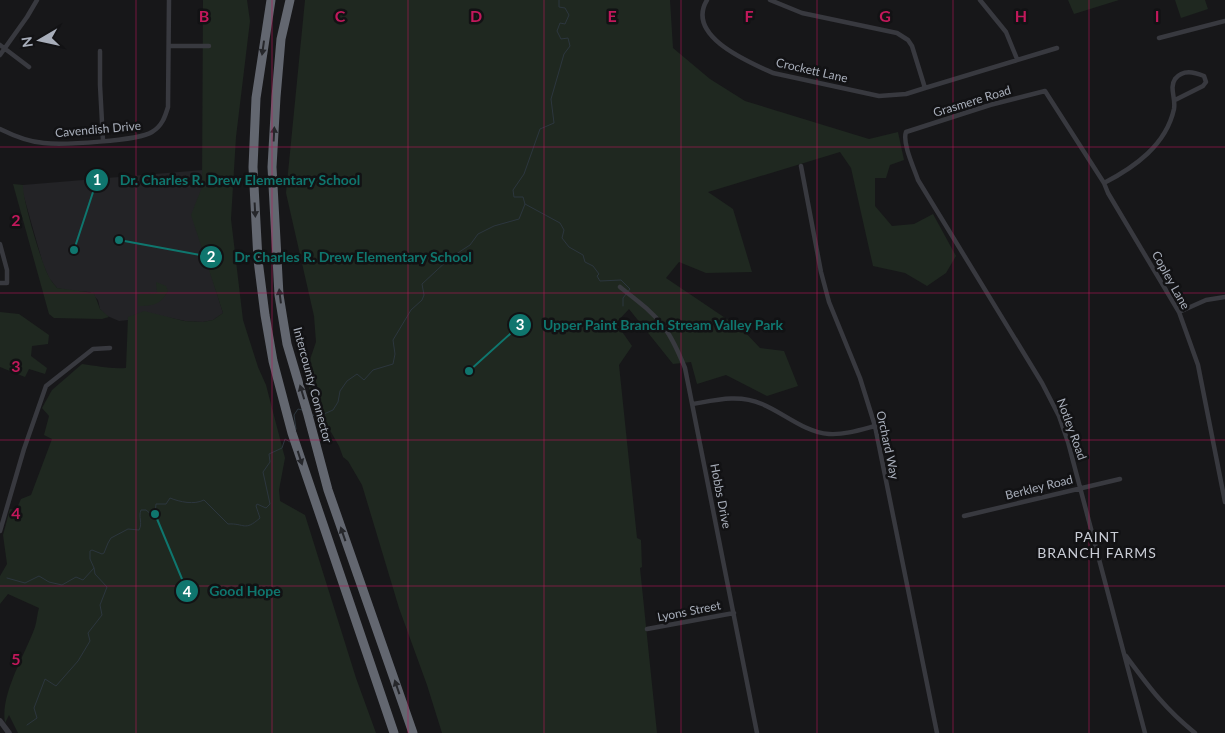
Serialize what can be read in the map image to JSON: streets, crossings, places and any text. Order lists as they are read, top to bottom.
{
  "streets": {
    "highway": ["Intercounty Connector"],
    "street": [
      "Crockett Lane",
      "Grasmere Road",
      "Cavendish Drive",
      "Copley Lane",
      "Notley Road",
      "Orchard Way",
      "Berkley Road",
      "Hobbs Drive",
      "Lyons Street"
    ]
  },
  "crossings": [
    ["Grasmere Road", "Copley Lane"],
    ["Grasmere Road", "Notley Road"],
    ["Notley Road", "Berkley Road"],
    ["Hobbs Drive", "Lyons Street"]
  ],
  "districts": ["PAINT BRANCH FARMS"],
  "places": [
    "Dr Charles R. Drew Elementary School",
    "Dr. Charles R. Drew Elementary School",
    "Upper Paint Branch Stream Valley Park",
    "Good Hope"
  ],
  "north": "left",
  "grid": {
    "columns": [
      "B",
      "C",
      "D",
      "E",
      "F",
      "G",
      "H",
      "I"
    ],
    "rows": [
      "2",
      "3",
      "4",
      "5"
    ]
  }
}
